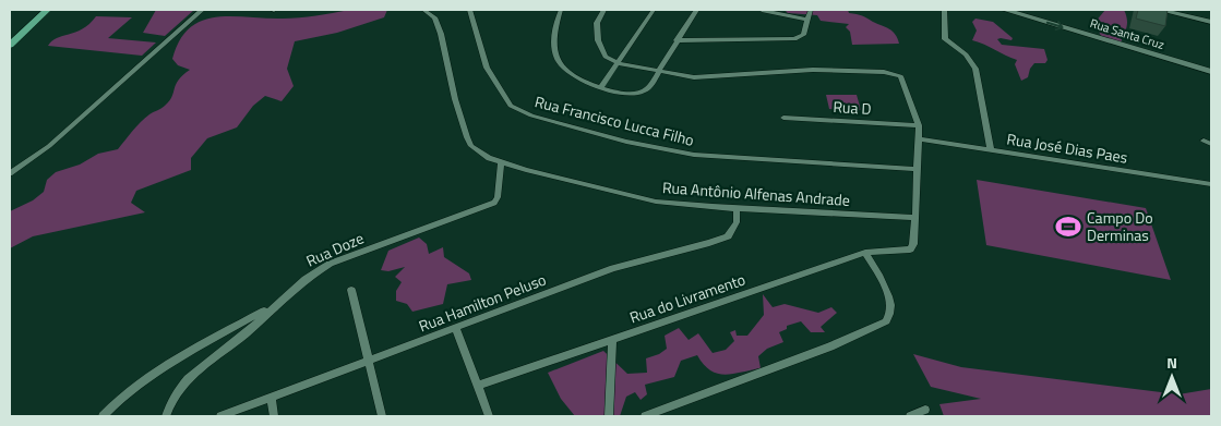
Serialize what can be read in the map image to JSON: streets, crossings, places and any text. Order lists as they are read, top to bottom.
{
  "streets": {
    "street": [
      "Rua Santa Cruz",
      "Rua D",
      "Rua Francisco Lucca Filho",
      "Rua José Dias Paes",
      "Rua Antônio Alfenas Andrade",
      "Rua Doze",
      "Rua do Livramento",
      "Rua Hamilton Peluso"
    ]
  },
  "crossings": [
    ["Rua Antônio Alfenas Andrade", "Rua Doze"],
    ["Rua Antônio Alfenas Andrade", "Rua do Livramento"],
    ["Rua Antônio Alfenas Andrade", "Rua Hamilton Peluso"]
  ],
  "one_way": ["Rua Santa Cruz"],
  "places": {
    "sports": ["Campo Do Derminas"]
  },
  "north": "top"
}
